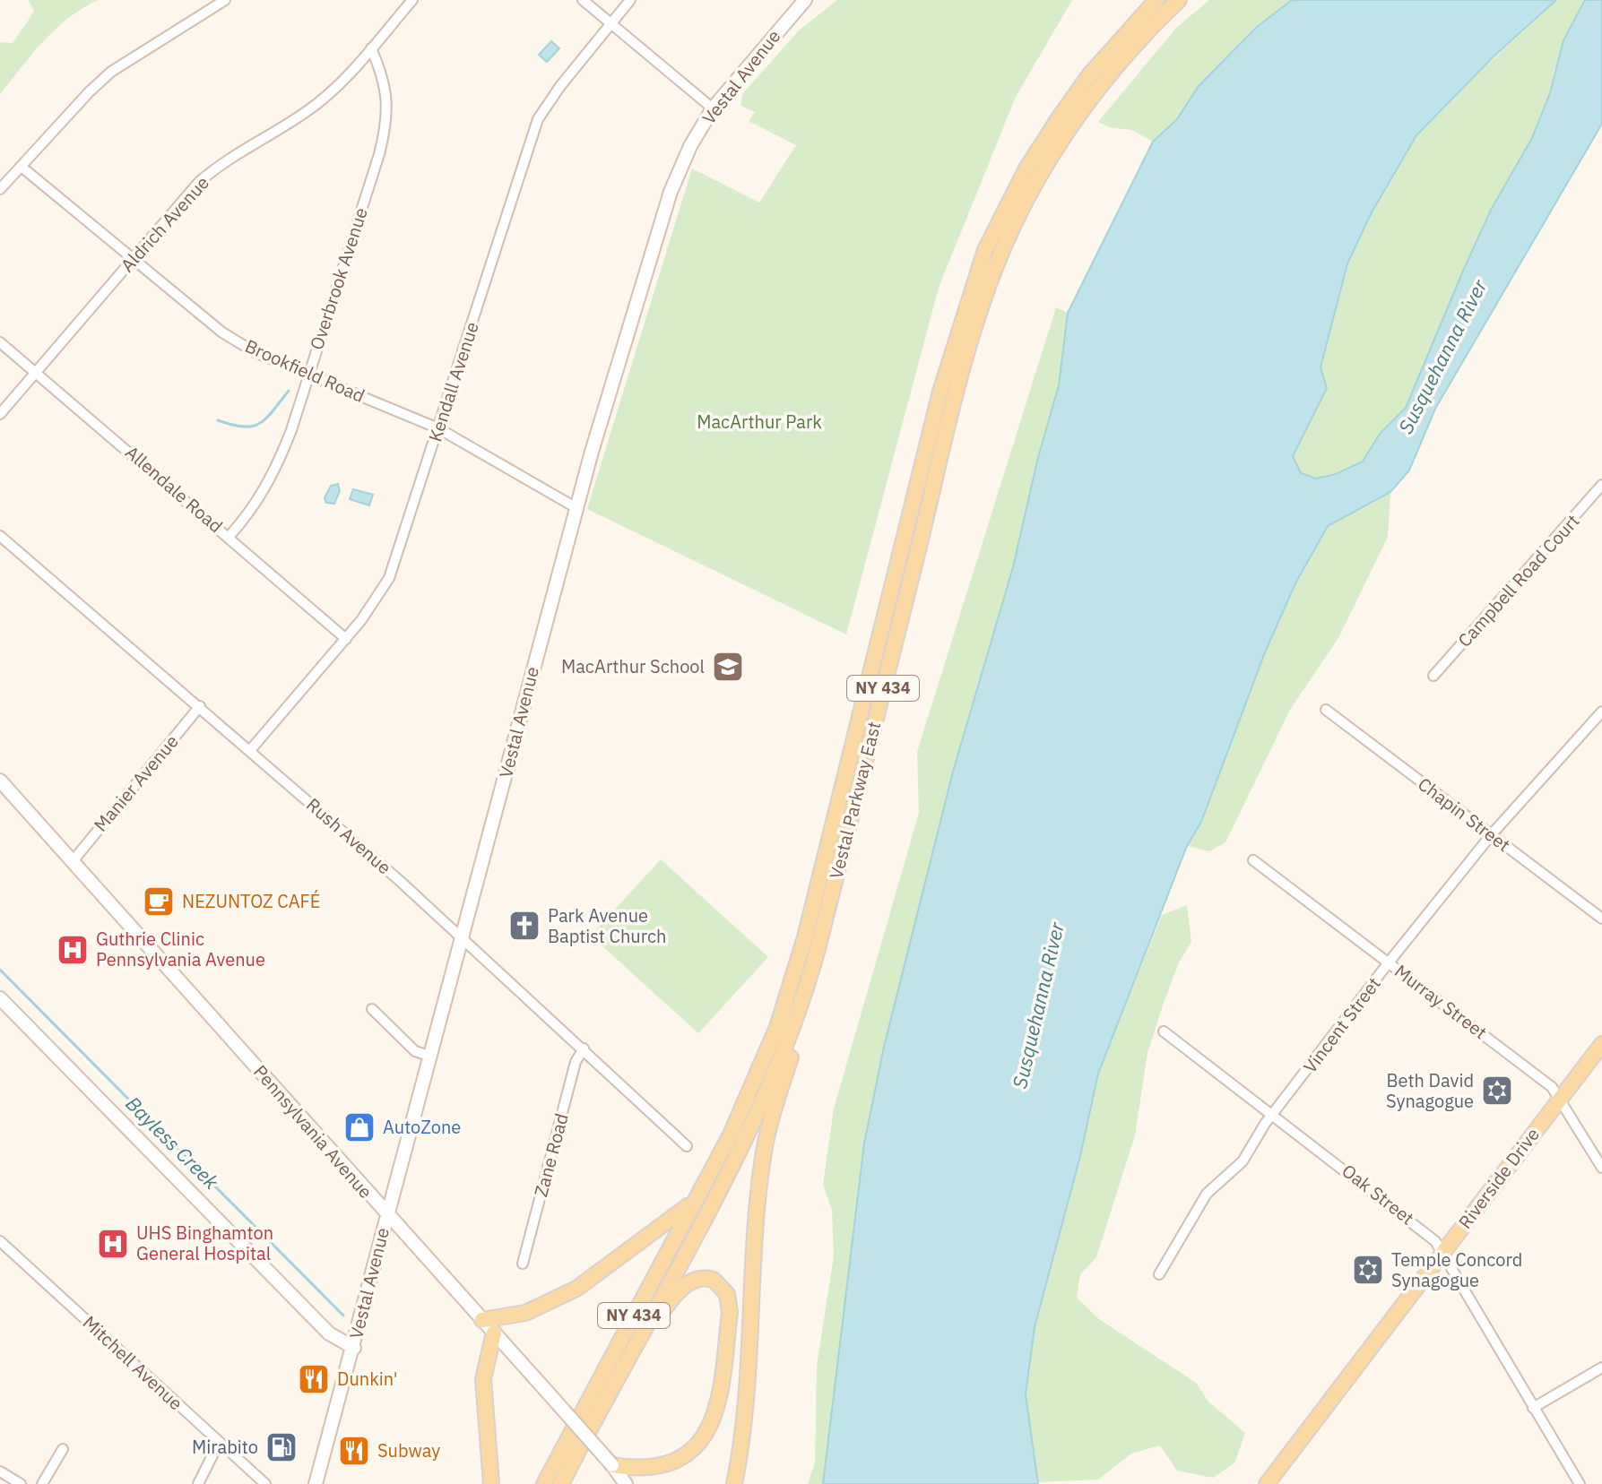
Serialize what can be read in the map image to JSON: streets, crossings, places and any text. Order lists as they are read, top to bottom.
{
  "streets": {
    "main road": ["NY 434", "Vestal Parkway East", "Riverside Drive"],
    "street": [
      "Vestal Avenue",
      "Aldrich Avenue",
      "Overbrook Avenue",
      "Brookfield Road",
      "Kendall Avenue",
      "Allendale Road",
      "Campbell Road Court",
      "Manier Avenue",
      "Chapin Street",
      "Rush Avenue",
      "Murray Street",
      "Vincent Street",
      "Pennsylvania Avenue",
      "Zane Road",
      "Oak Street",
      "Mitchell Avenue"
    ]
  },
  "crossings": [
    ["Vestal Avenue", "Brookfield Road"],
    ["Vestal Avenue", "Rush Avenue"],
    ["Vestal Avenue", "Pennsylvania Avenue"],
    ["Aldrich Avenue", "Overbrook Avenue"],
    ["Aldrich Avenue", "Brookfield Road"],
    ["Aldrich Avenue", "Allendale Road"],
    ["Overbrook Avenue", "Brookfield Road"],
    ["Overbrook Avenue", "Allendale Road"],
    ["Brookfield Road", "Kendall Avenue"],
    ["Kendall Avenue", "Allendale Road"],
    ["Kendall Avenue", "Rush Avenue"],
    ["Manier Avenue", "Rush Avenue"],
    ["Manier Avenue", "Pennsylvania Avenue"],
    ["Chapin Street", "Vincent Street"],
    ["Rush Avenue", "Zane Road"],
    ["Murray Street", "Vincent Street"],
    ["Murray Street", "Riverside Drive"],
    ["Vincent Street", "Oak Street"],
    ["Riverside Drive", "Oak Street"]
  ],
  "water": ["Susquehanna River", "Bayless Creek"],
  "parks": ["MacArthur Park"],
  "places": {
    "school or university": ["MacArthur School"],
    "cafe": ["NEZUNTOZ CAFÉ"],
    "church": ["Park Avenue Baptist Church"],
    "hospital": ["Guthrie Clinic Pennsylvania Avenue", "UHS Binghamton General Hospital"],
    "synagogue": ["Beth David Synagogue", "Temple Concord Synagogue"],
    "shop": ["AutoZone"],
    "restaurant": ["Dunkin'", "Subway"],
    "fuel station": ["Mirabito"]
  }
}
